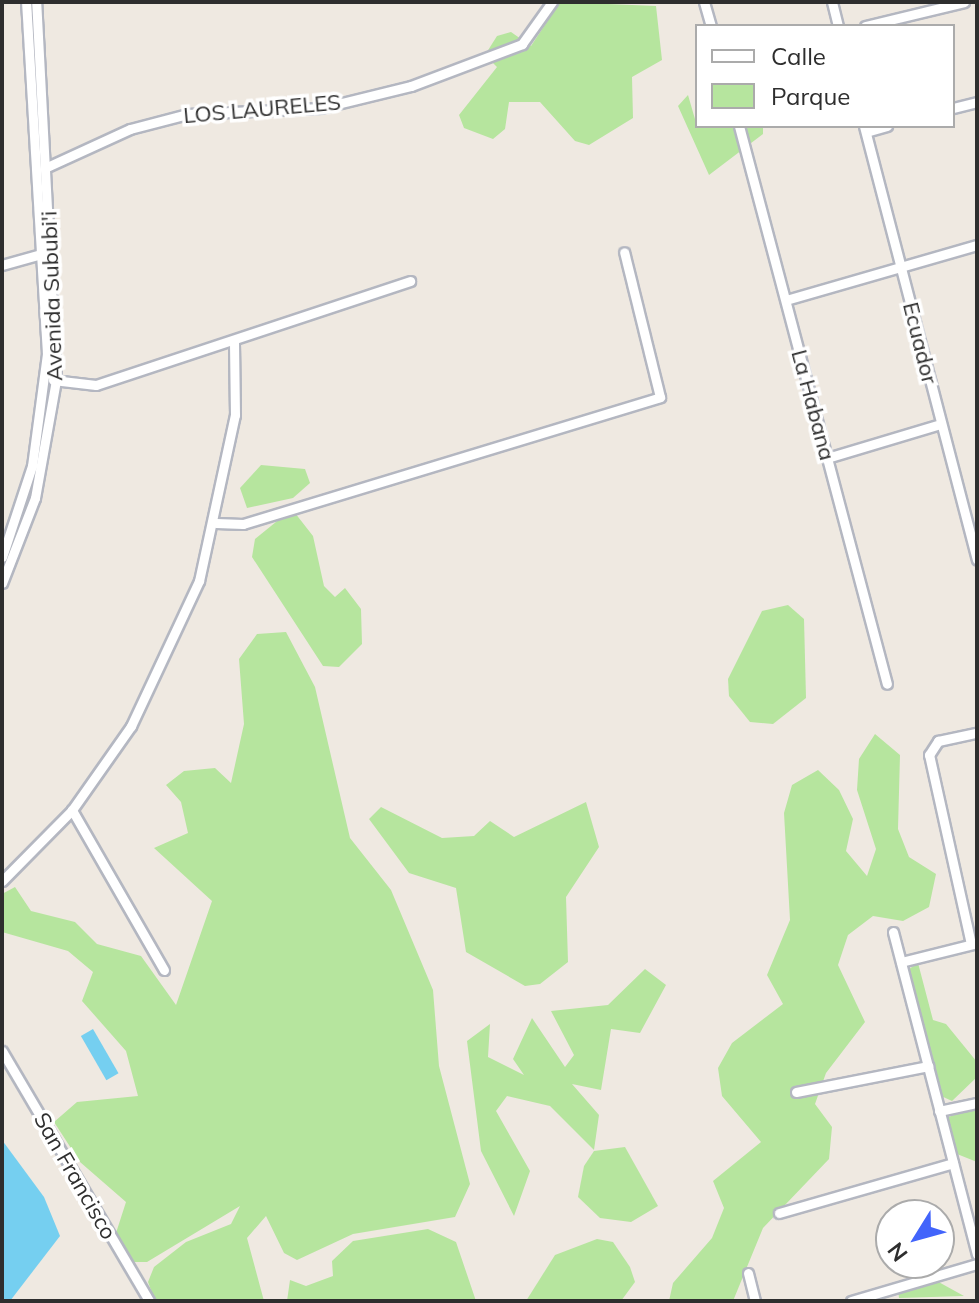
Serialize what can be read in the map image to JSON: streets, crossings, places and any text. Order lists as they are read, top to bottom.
{
  "streets": {
    "street": [
      "LOS LAURELES",
      "Avenida Sububi'i",
      "Ecuador",
      "La Habana",
      "San Francisco"
    ]
  },
  "crossings": [
    ["LOS LAURELES", "Avenida Sububi'i"]
  ],
  "legend": ["Calle", "Parque"],
  "north": "bottom left"
}
